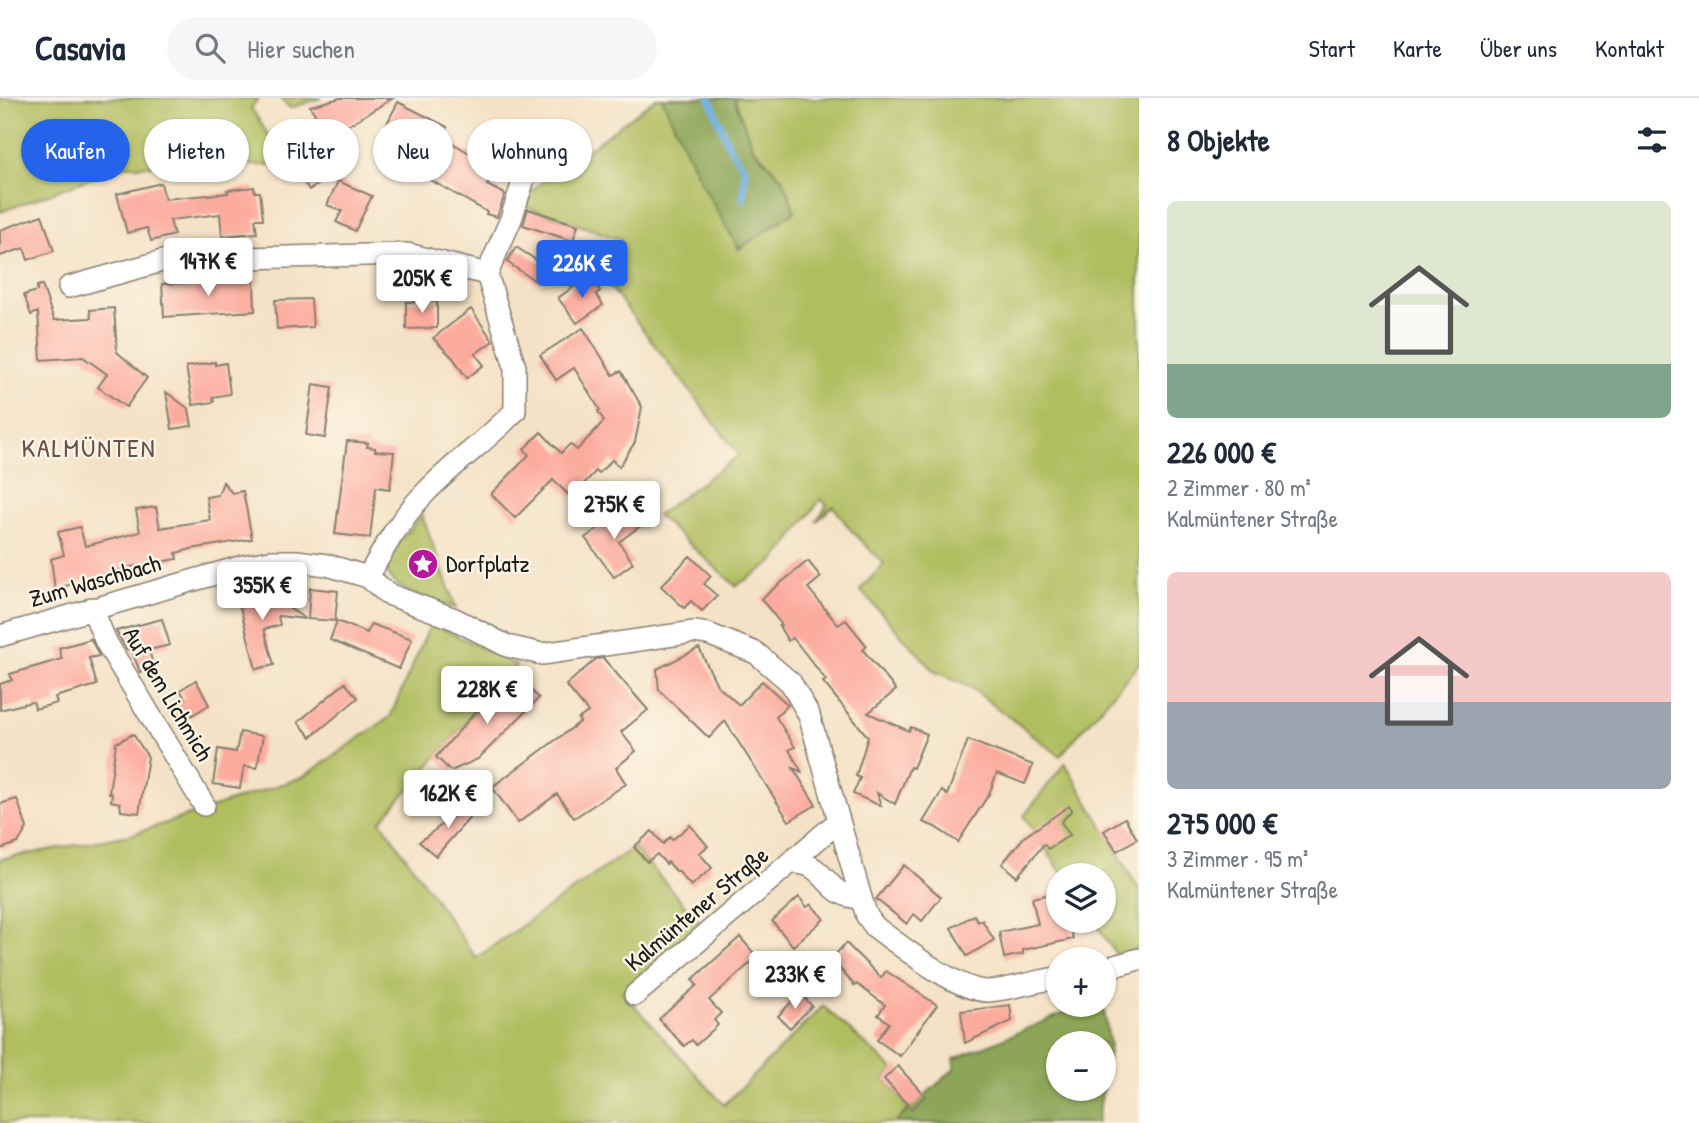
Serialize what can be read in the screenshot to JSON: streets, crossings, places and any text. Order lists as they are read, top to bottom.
{
  "streets": {
    "street": ["Zum Waschbach", "Auf dem Lichmich", "Kalmüntener Straße"]
  },
  "crossings": [
    ["Zum Waschbach", "Auf dem Lichmich"]
  ],
  "districts": ["KALMÜNTEN"],
  "places": {
    "place": ["Dorfplatz"]
  },
  "page": {
    "header": "Casavia",
    "search": "Hier suchen",
    "nav": [
      "Start",
      "Karte",
      "Über uns",
      "Kontakt"
    ],
    "heading": "8 Objekte",
    "chip": [
      "Kaufen",
      "Mieten",
      "Filter",
      "Neu",
      "Wohnung"
    ],
    "list": [
      {
        "name": "226 000 €",
        "note": "2 Zimmer · 80 m² · Kalmüntener Straße"
      },
      {
        "name": "275 000 €",
        "note": "3 Zimmer · 95 m² · Kalmüntener Straße"
      }
    ],
    "price": [
      "147K €",
      "226K €",
      "205K €",
      "275K €",
      "355K €",
      "228K €",
      "162K €",
      "233K €"
    ],
    "map_buttons": ["+", "−"]
  }
}
